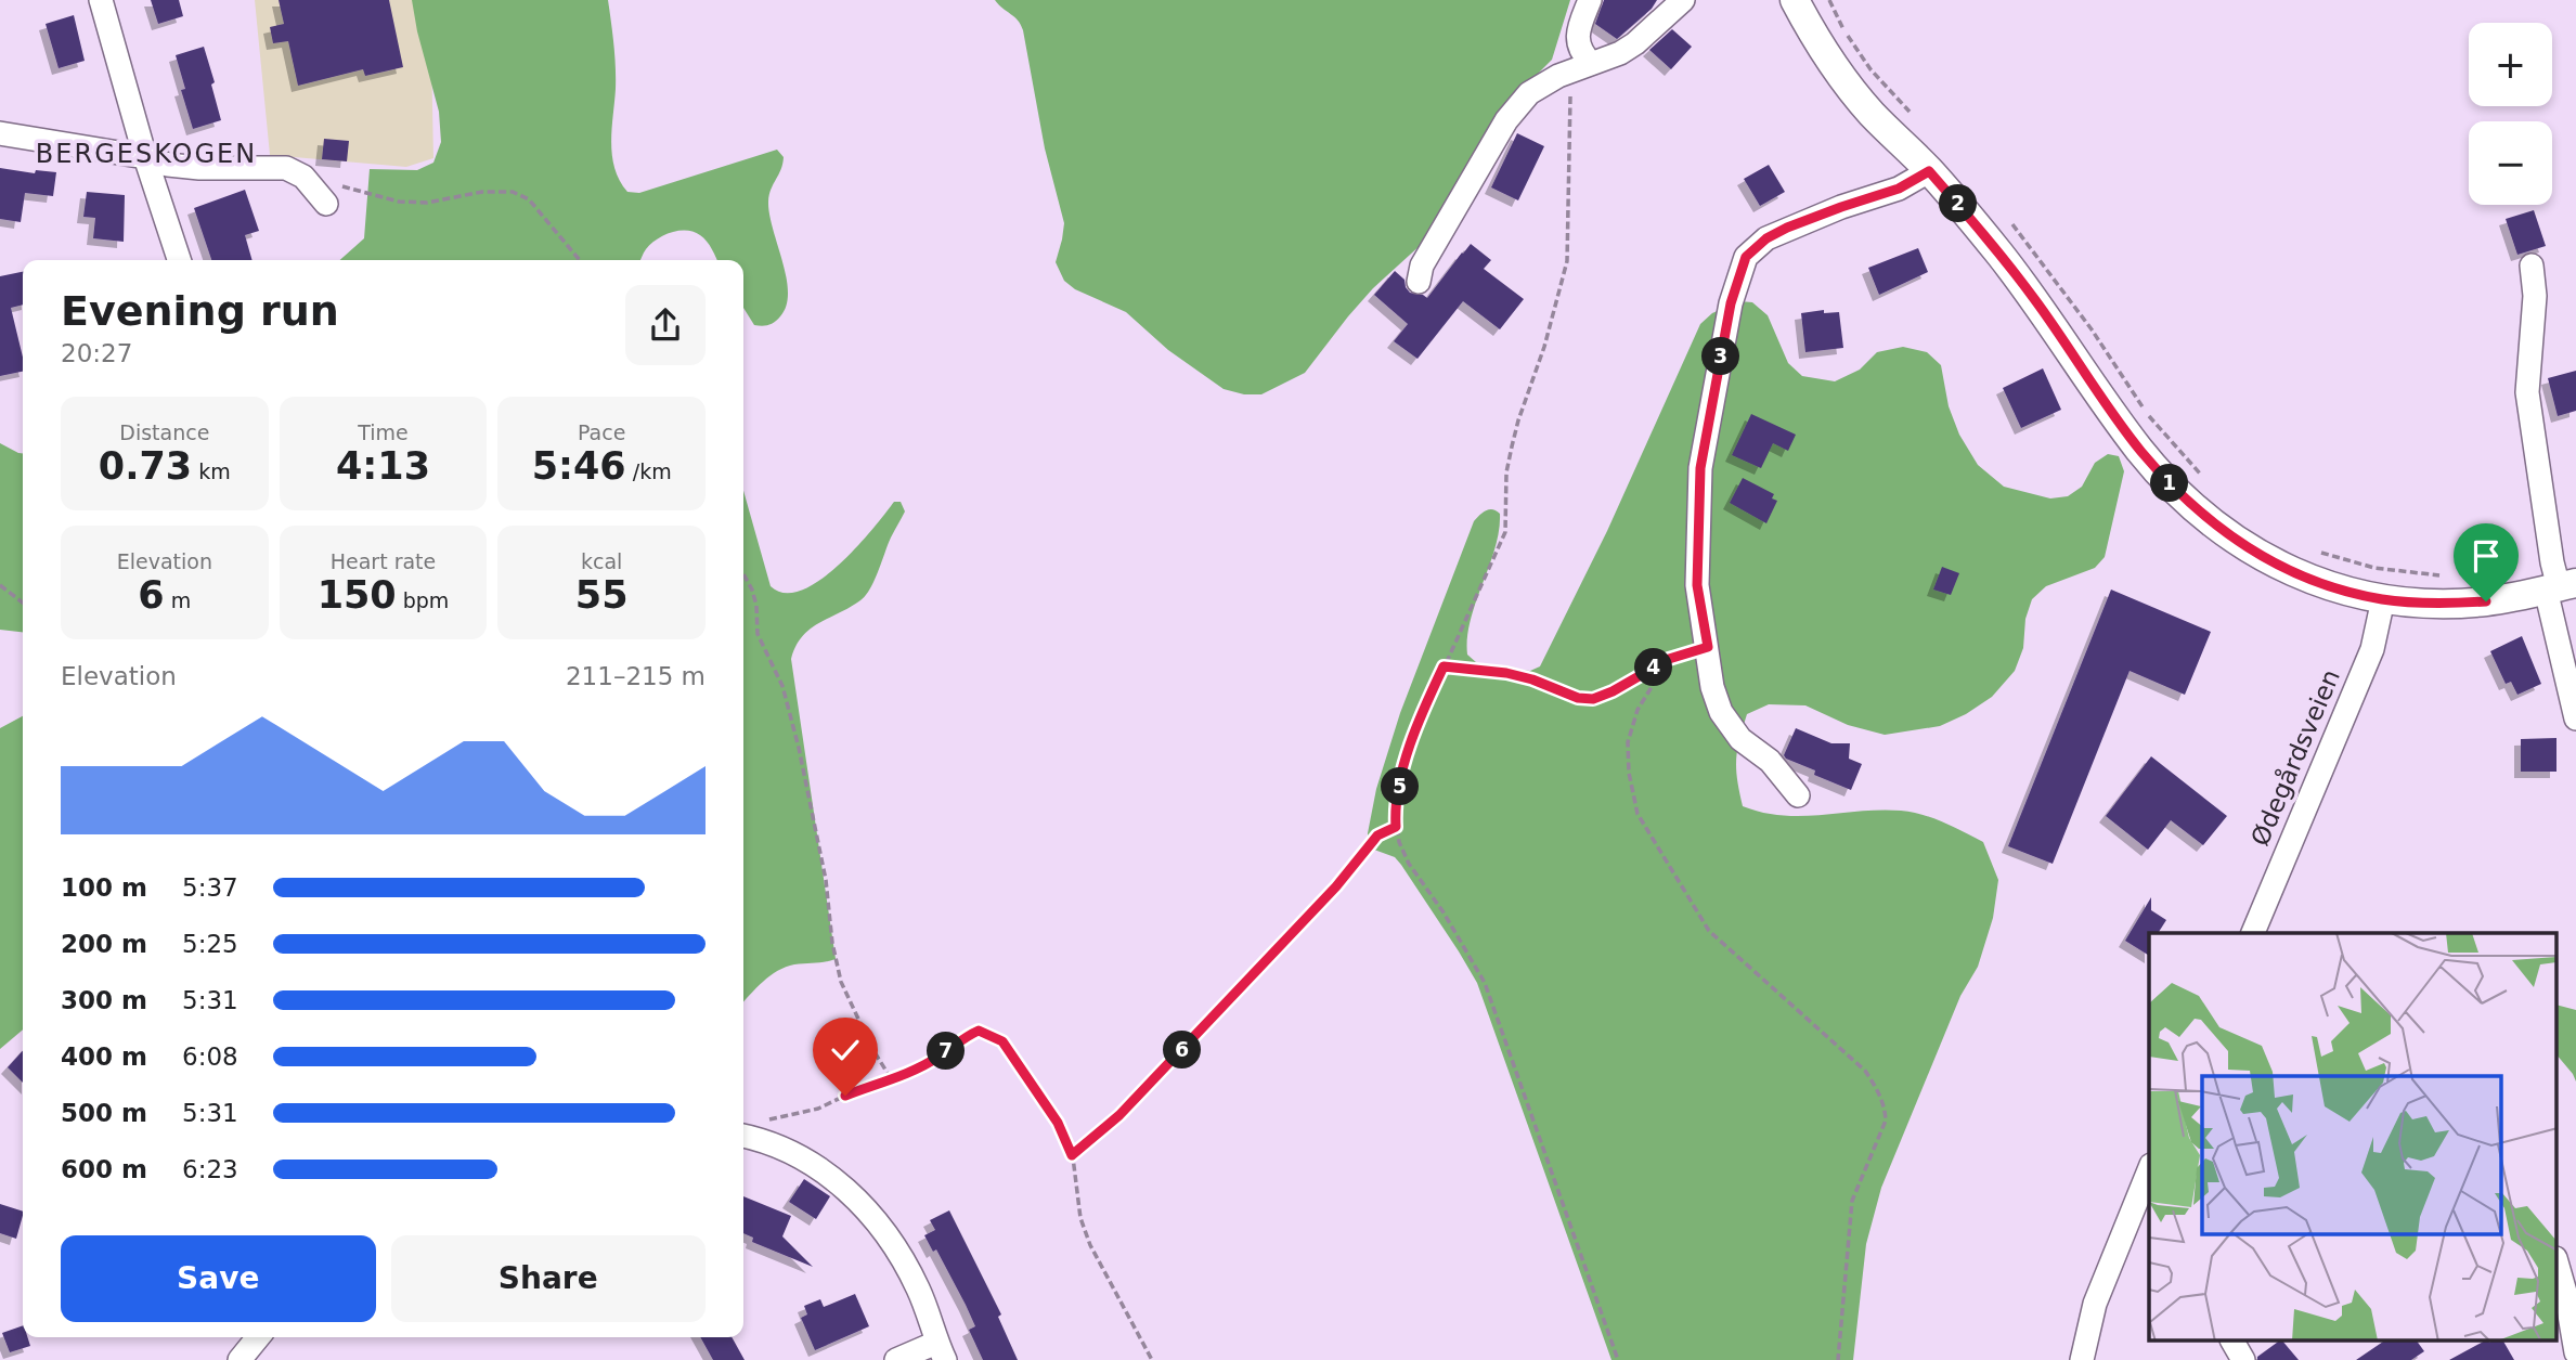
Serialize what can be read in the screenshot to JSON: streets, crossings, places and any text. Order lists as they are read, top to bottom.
{
  "streets": {
    "street": ["Ødegårdsveien"]
  },
  "districts": ["BERGESKOGEN"],
  "page": {
    "map_buttons": ["+", "−"],
    "pins": [
      "2",
      "3",
      "1",
      "4",
      "5",
      "6",
      "7"
    ],
    "heading": ["Evening run", "20:27"],
    "stats": [
      ["Distance", "0.73 km"],
      ["Time", "4:13"],
      ["Pace", "5:46 /km"],
      ["Elevation", "6 m"],
      ["Heart rate", "150 bpm"],
      ["kcal", "55"]
    ],
    "chart": ["Elevation", "211–215 m"],
    "list": [
      {
        "name": "100 m",
        "note": "5:37"
      },
      {
        "name": "200 m",
        "note": "5:25"
      },
      {
        "name": "300 m",
        "note": "5:31"
      },
      {
        "name": "400 m",
        "note": "6:08"
      },
      {
        "name": "500 m",
        "note": "5:31"
      },
      {
        "name": "600 m",
        "note": "6:23"
      }
    ],
    "buttons": ["Save", "Share"]
  }
}
